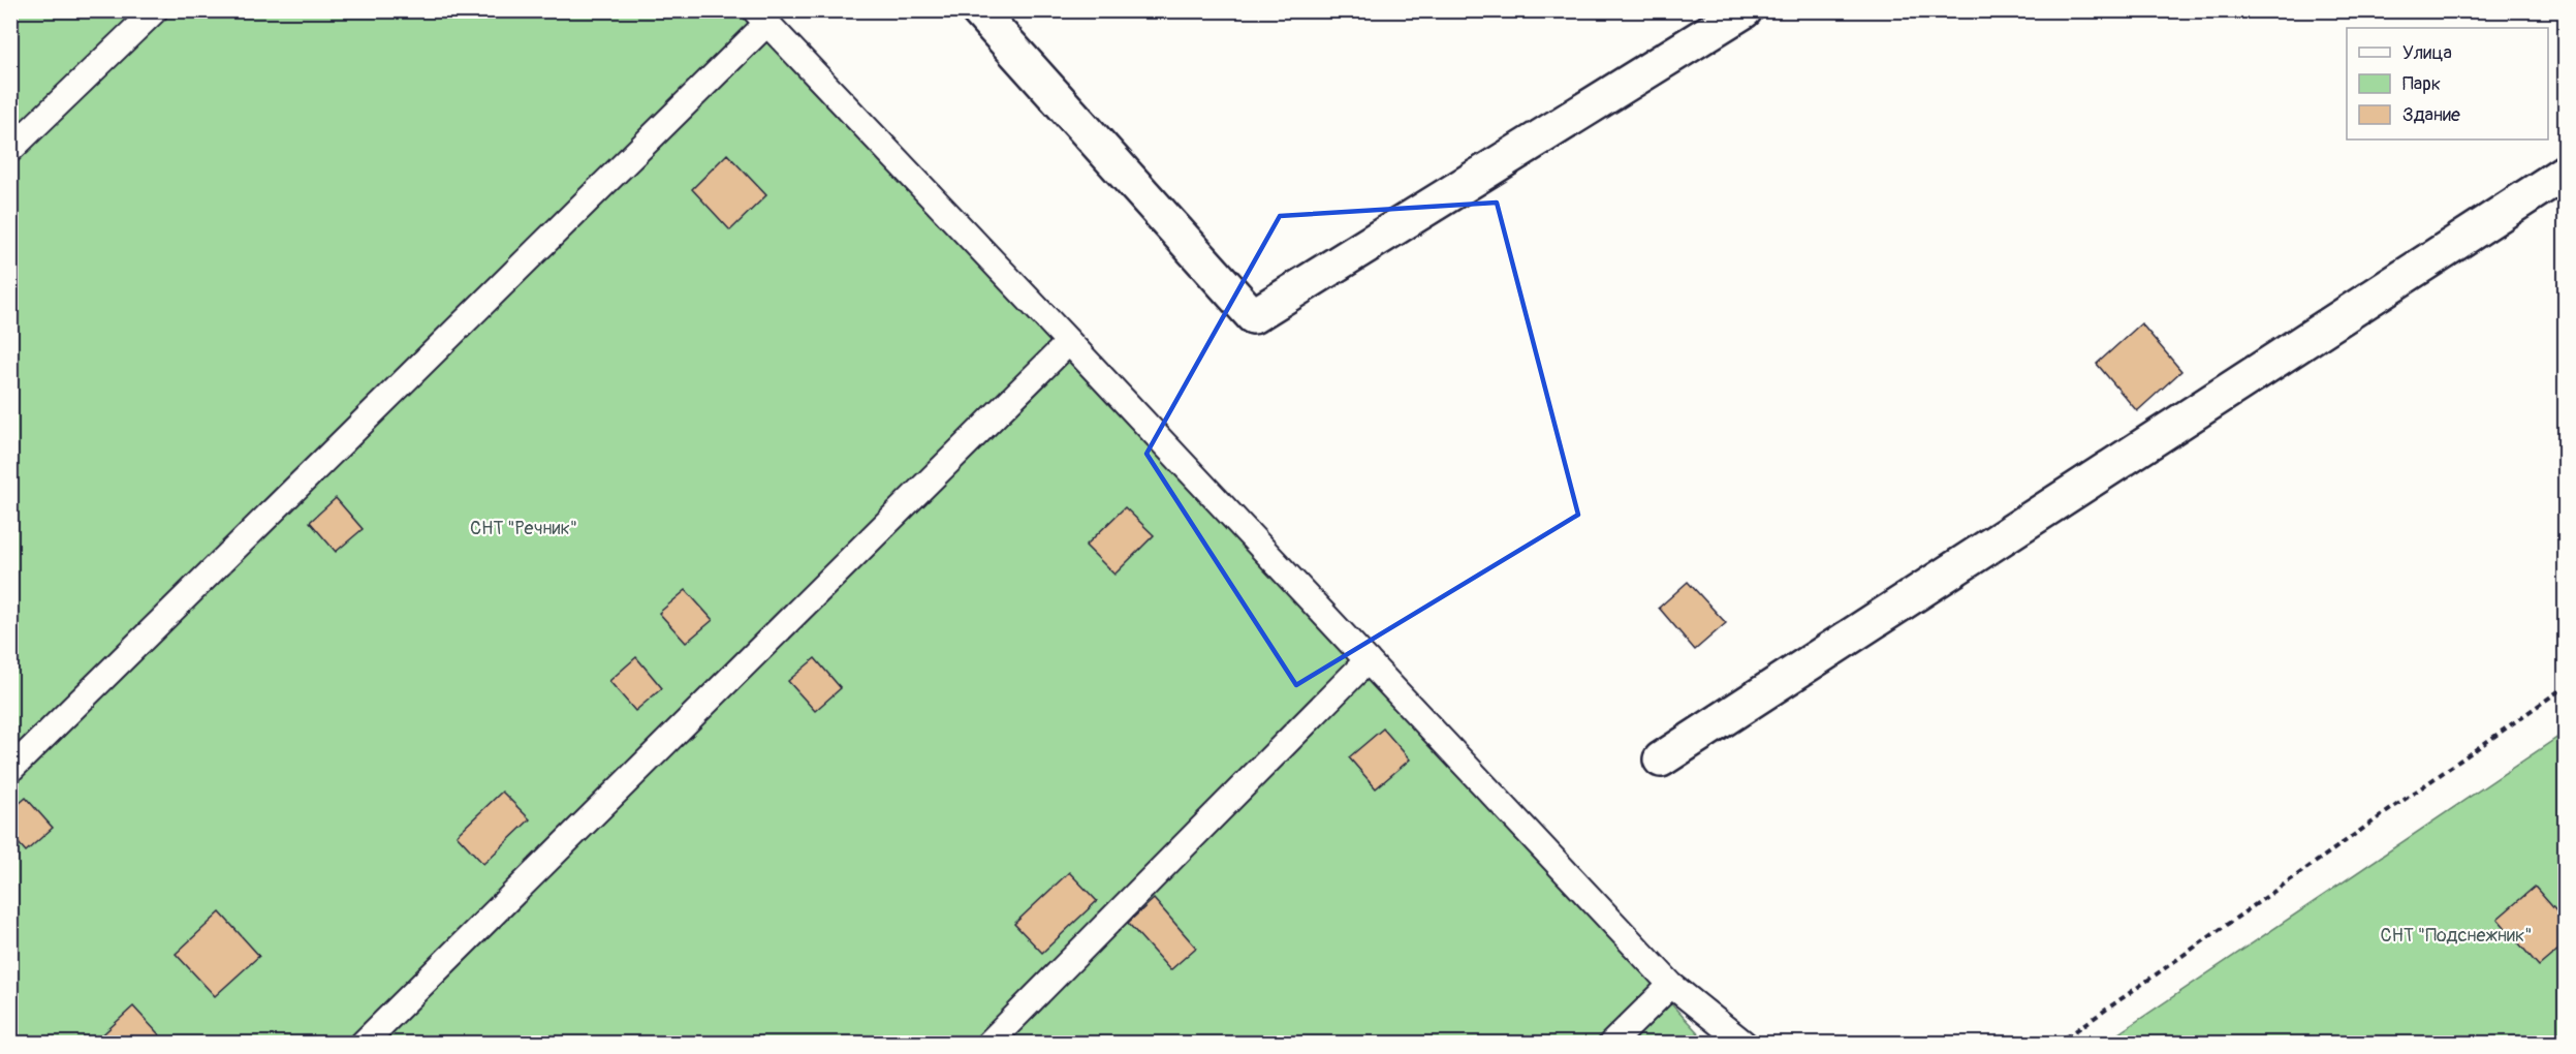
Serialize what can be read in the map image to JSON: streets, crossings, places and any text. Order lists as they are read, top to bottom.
{
  "parks": ["СНТ \"Речник\"", "СНТ \"Подснежник\""],
  "legend": ["Улица", "Парк", "Здание"]
}
